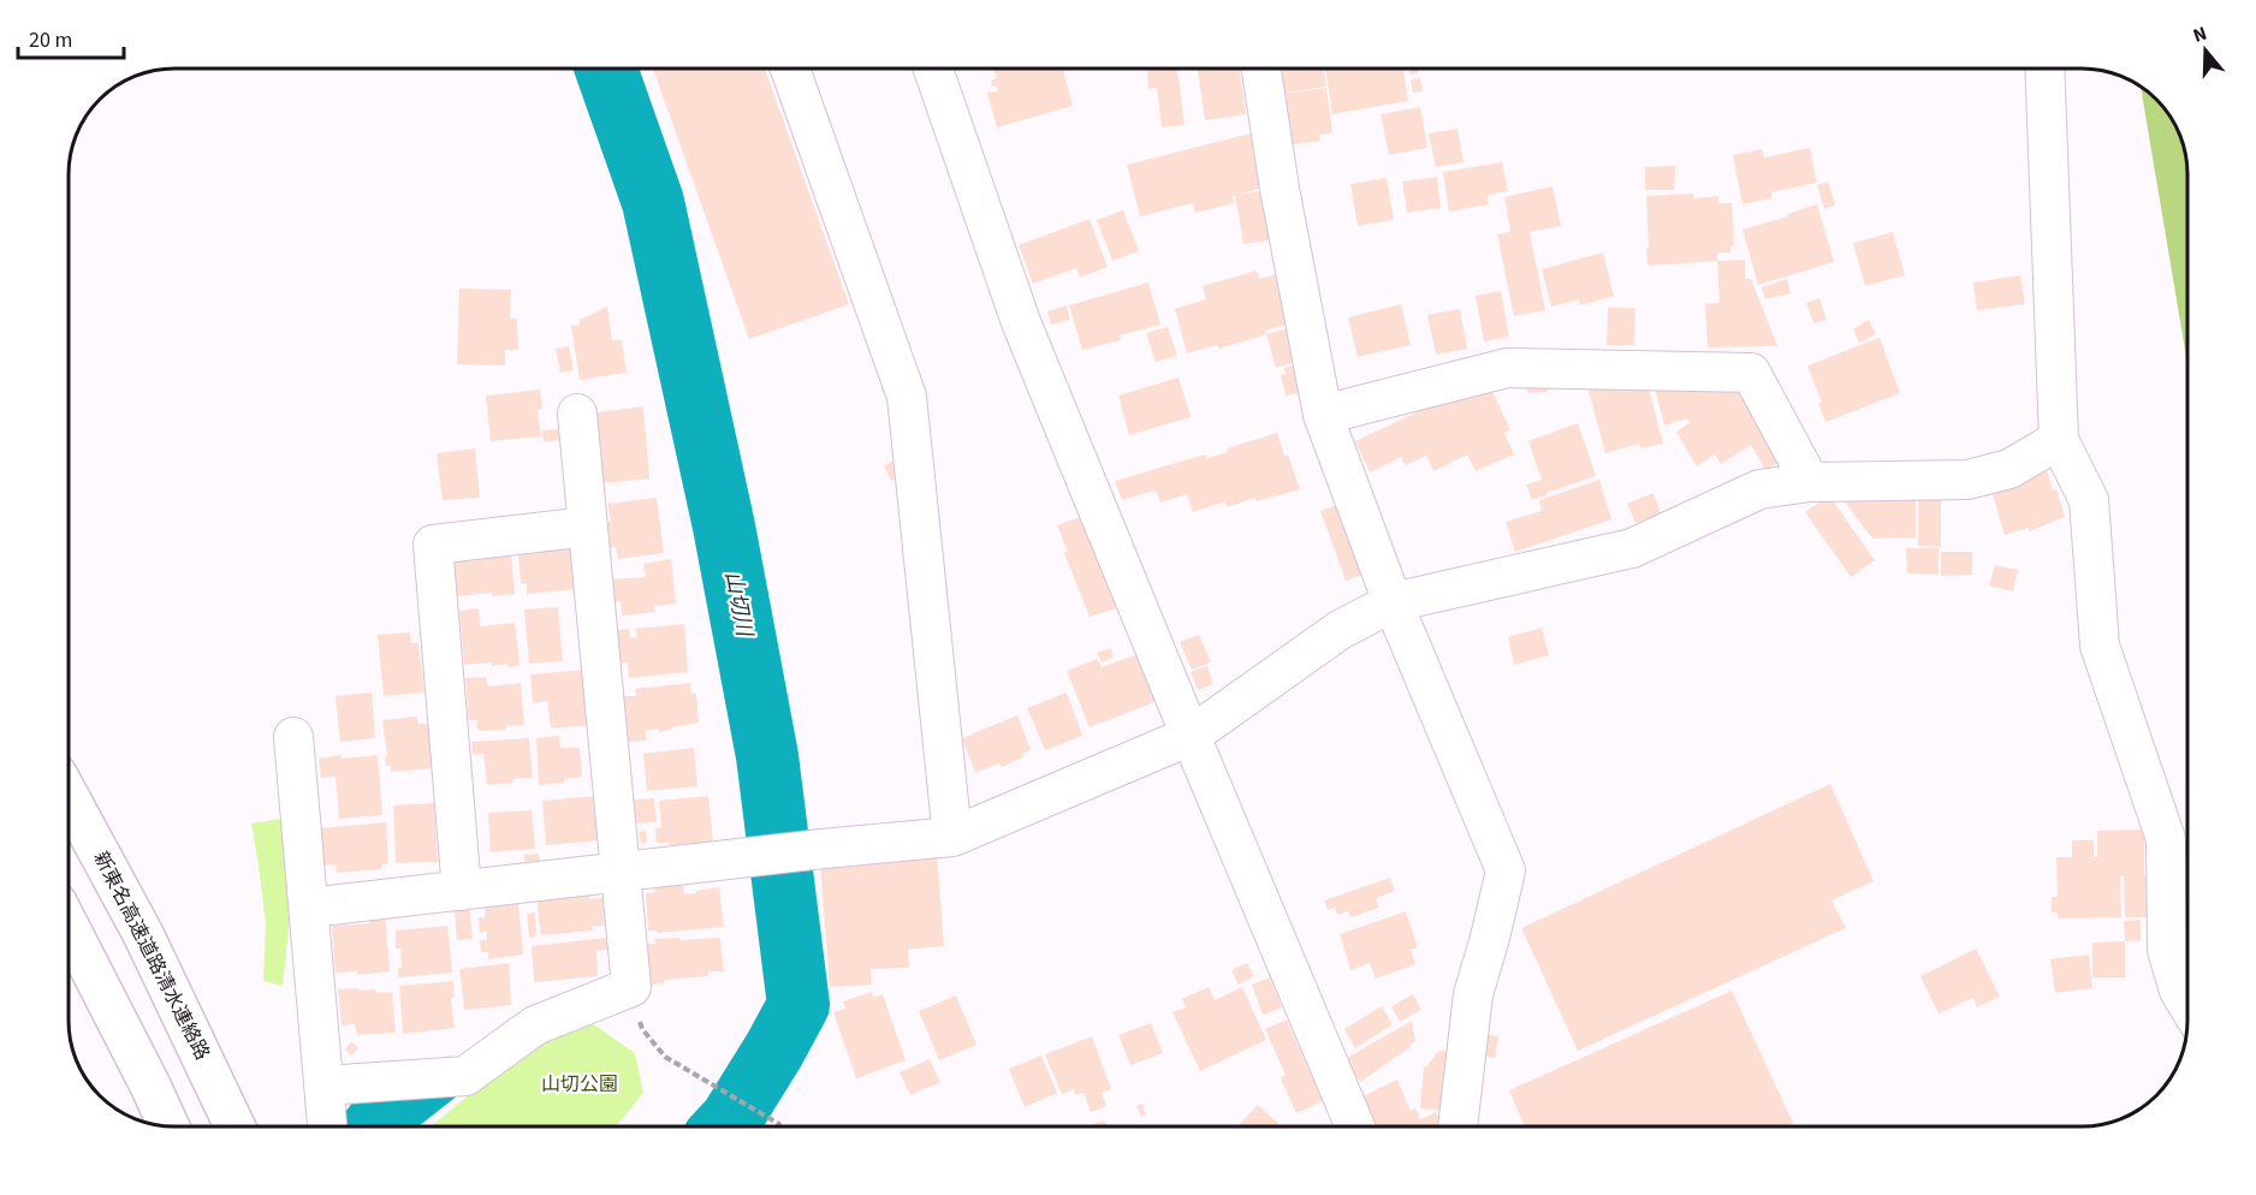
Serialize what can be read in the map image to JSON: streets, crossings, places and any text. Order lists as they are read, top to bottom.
{
  "streets": {
    "highway": ["新東名高速道路清水連絡路"]
  },
  "water": ["山切川"],
  "parks": ["山切公園"],
  "scale_bar": "20 m",
  "north": "top"
}
